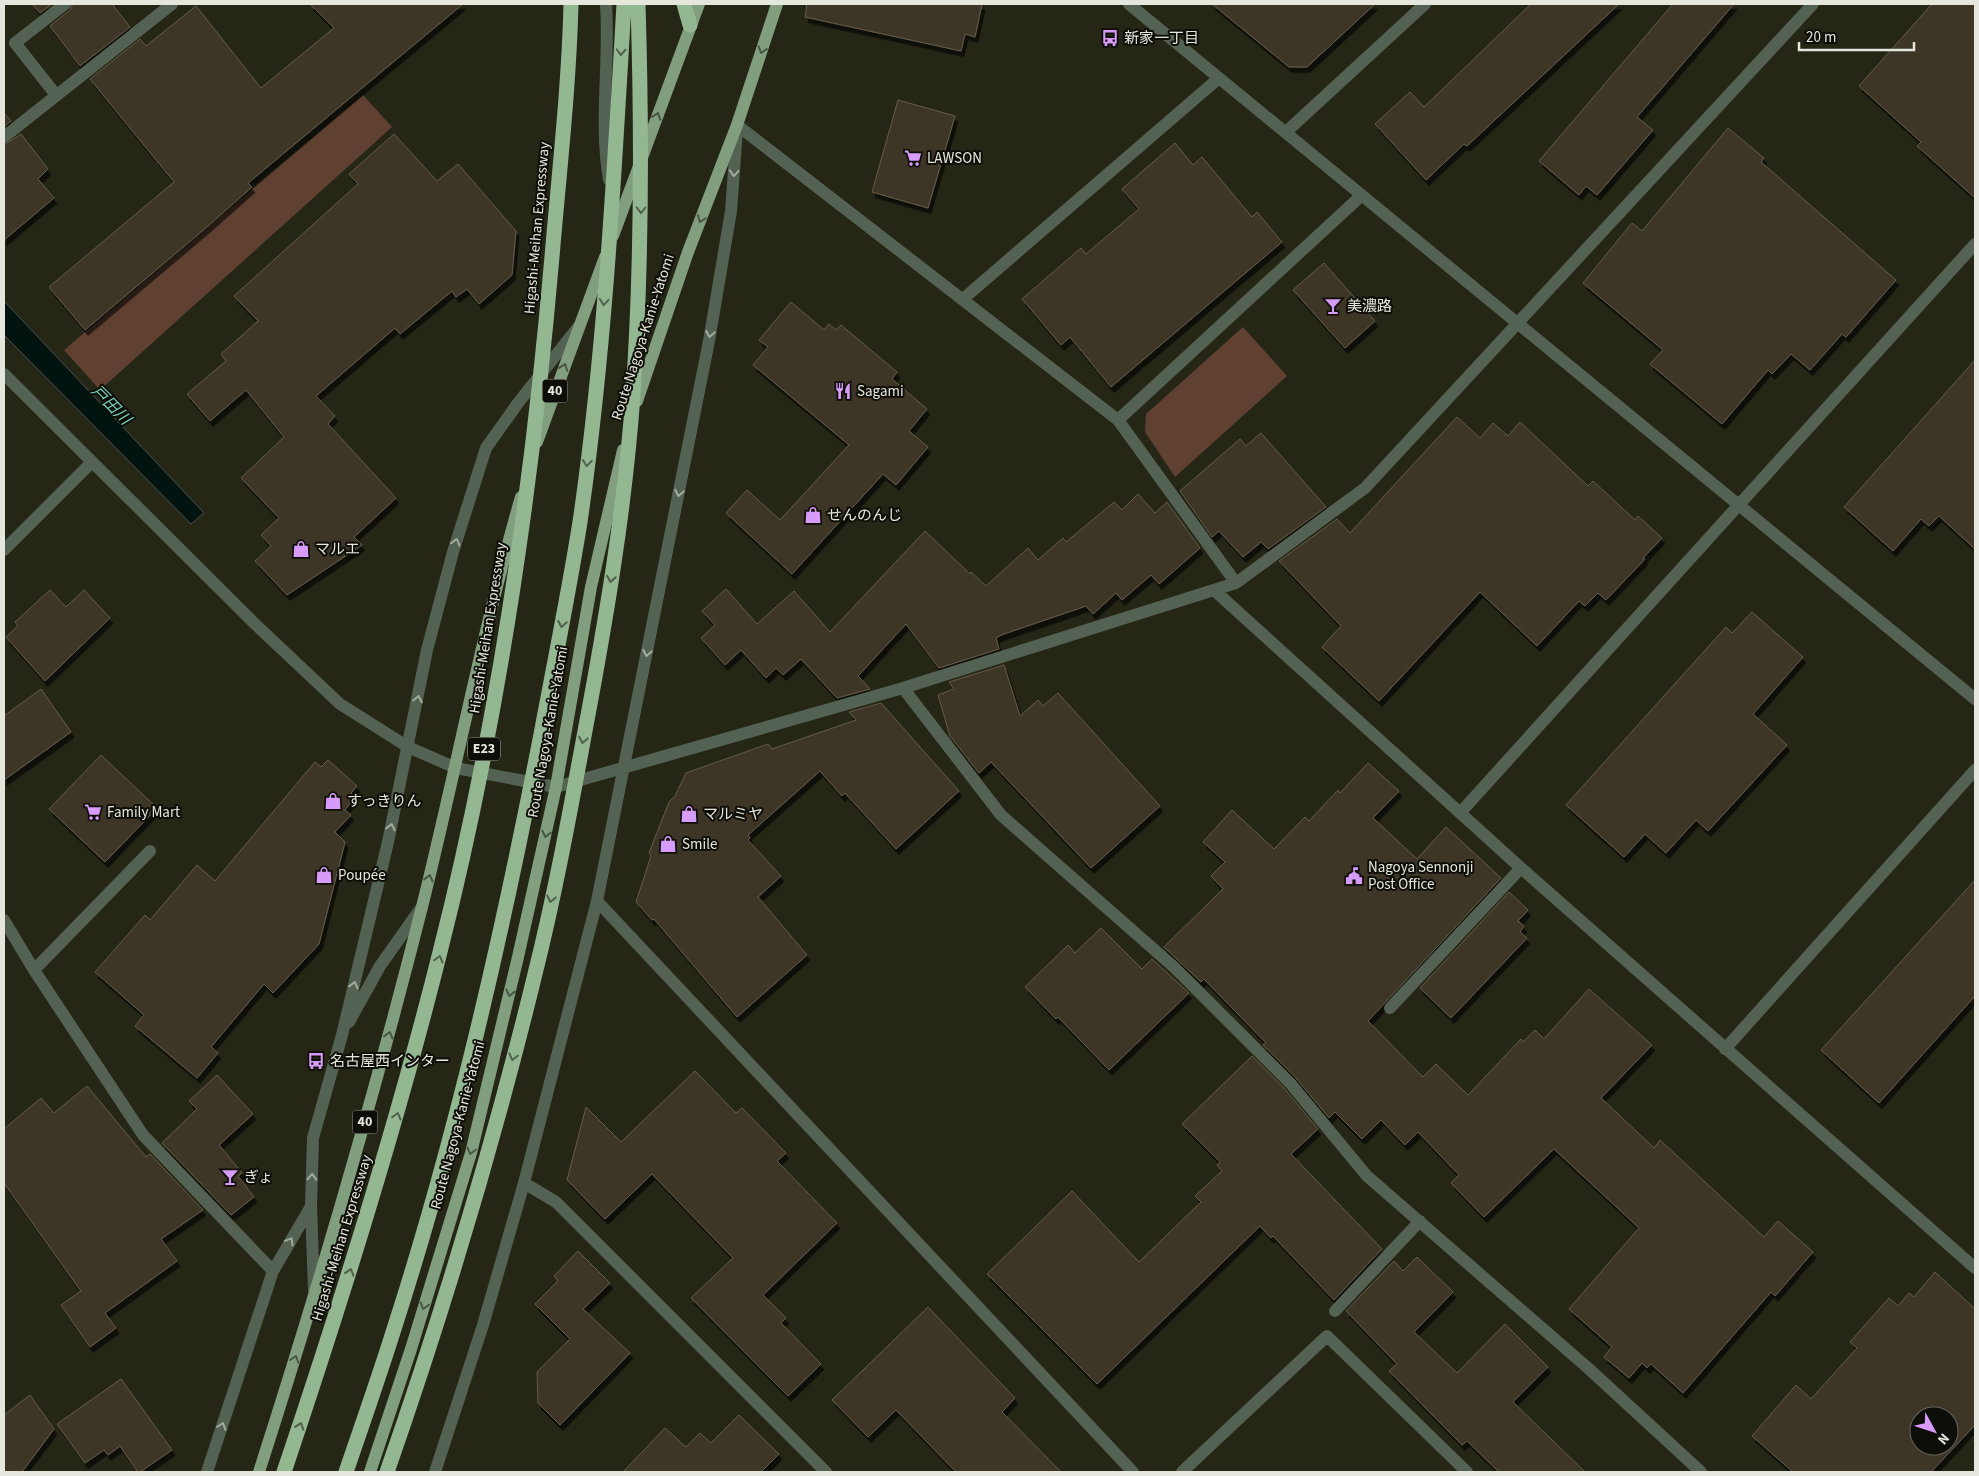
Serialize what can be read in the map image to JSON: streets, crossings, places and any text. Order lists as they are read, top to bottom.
{
  "streets": {
    "highway": ["Higashi-Meihan Expressway", "E23"],
    "main road": ["Route Nagoya-Kanie-Yatomi", "40"]
  },
  "water": ["戸田川"],
  "places": {
    "bus stop": ["新家一丁目", "名古屋西インター"],
    "supermarket": ["LAWSON", "Family Mart"],
    "bar": ["美濃路", "ぎょ"],
    "restaurant": ["Sagami"],
    "shop": [
      "せんのんじ",
      "マルエ",
      "すっきりん",
      "マルミヤ",
      "Smile",
      "Poupée"
    ],
    "public building": ["Nagoya Sennonji Post Office"]
  },
  "scale_bar": "20 m",
  "north": "bottom right"
}
